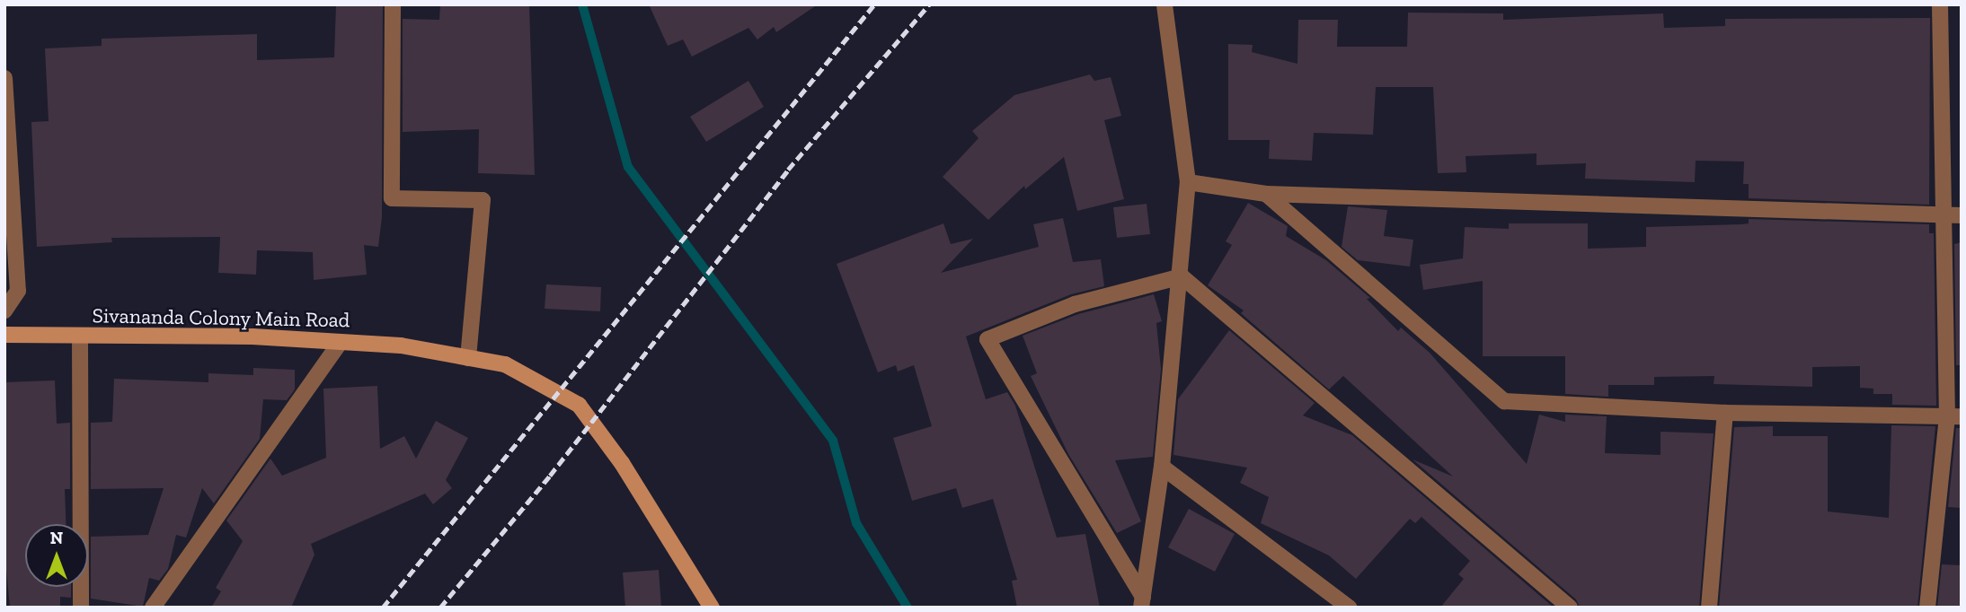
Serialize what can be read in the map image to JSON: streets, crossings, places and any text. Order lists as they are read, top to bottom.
{
  "streets": {
    "main road": ["Sivananda Colony Main Road"]
  },
  "north": "top"
}
